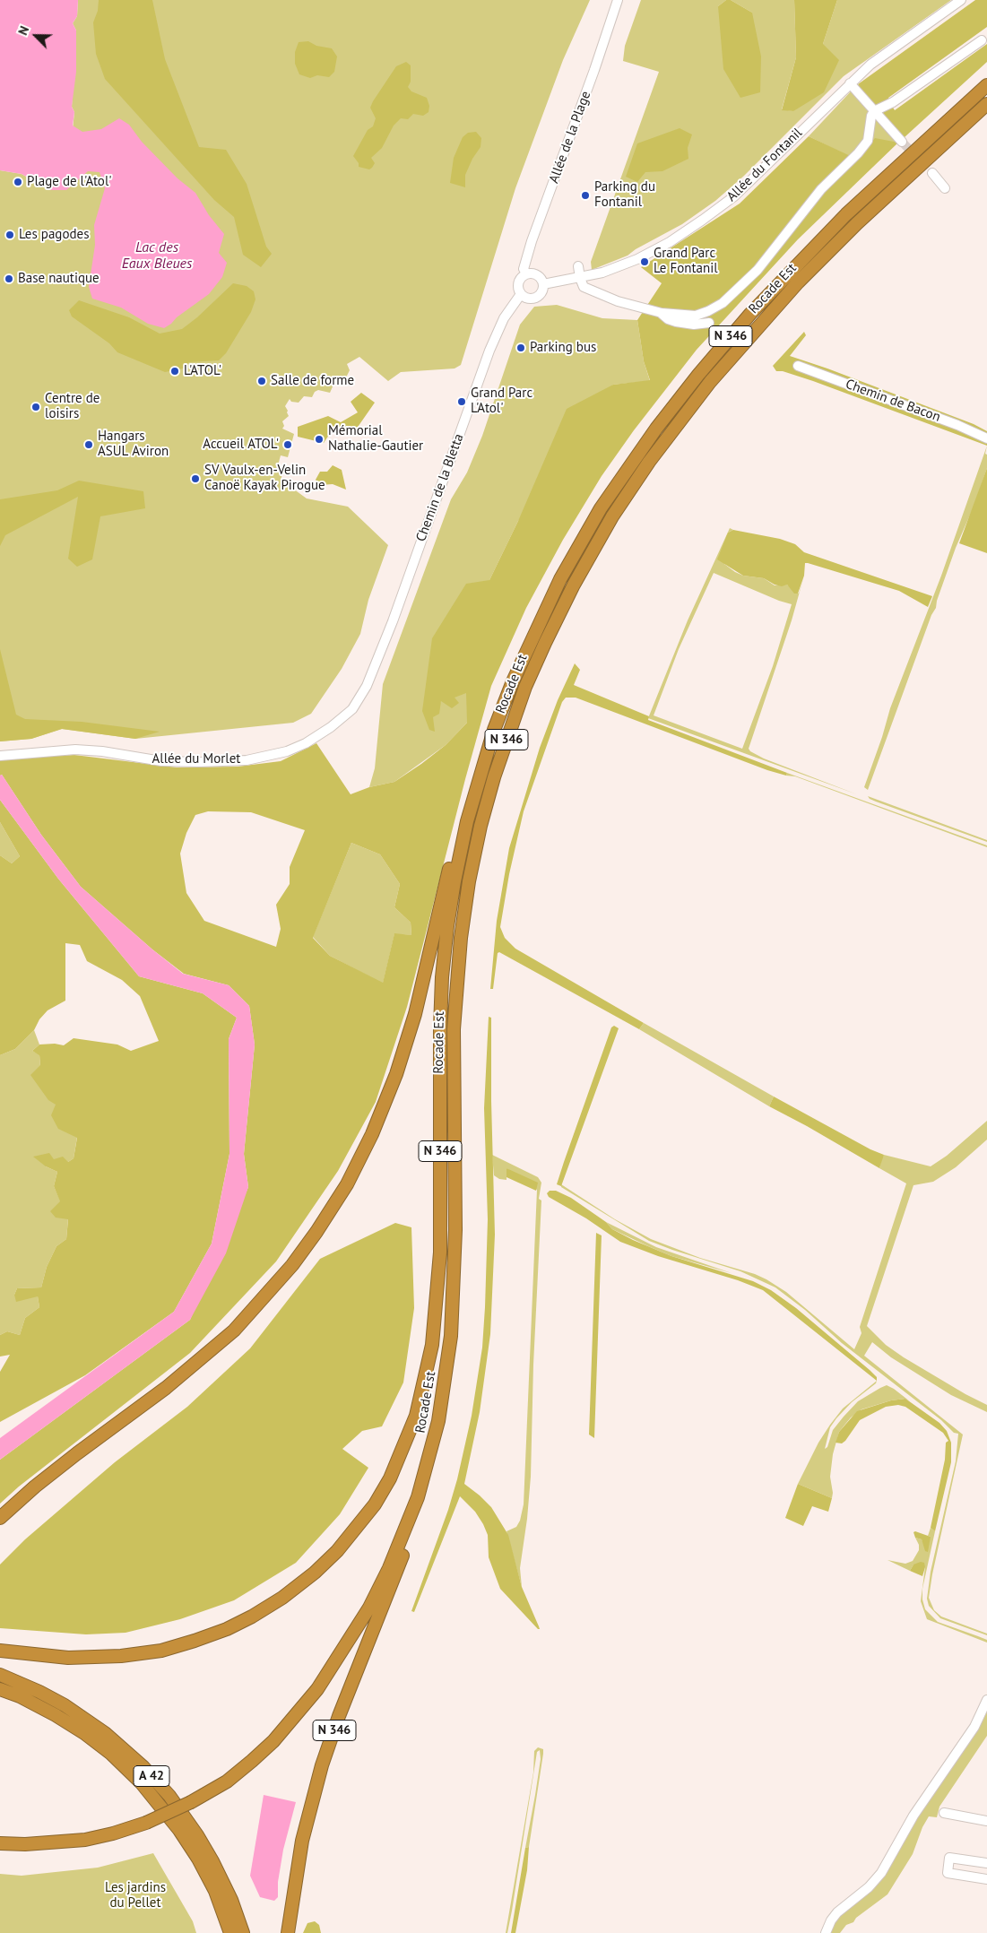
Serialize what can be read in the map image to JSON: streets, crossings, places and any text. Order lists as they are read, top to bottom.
{
  "streets": {
    "highway": ["Rocade Est", "N 346", "A 42"],
    "street": [
      "Allée de la Plage",
      "Allée du Fontanil",
      "Chemin de Bacon",
      "Chemin de la Bletta",
      "Allée du Morlet"
    ]
  },
  "crossings": [
    ["Allée de la Plage", "Allée du Fontanil"],
    ["Allée de la Plage", "Chemin de la Bletta"],
    ["Allée du Fontanil", "Chemin de la Bletta"],
    ["Rocade Est", "N 346"],
    ["Chemin de la Bletta", "Allée du Morlet"]
  ],
  "water": ["Lac des Eaux Bleues"],
  "parks": ["Les jardins du Pellet"],
  "places": [
    "Plage de l'Atol'",
    "Parking du Fontanil",
    "Les pagodes",
    "Grand Parc Le Fontanil",
    "Base nautique",
    "Parking bus",
    "L'ATOL'",
    "Salle de forme",
    "Grand Parc L'Atol'",
    "Centre de loisirs",
    "Mémorial Nathalie-Gautier",
    "Hangars ASUL Aviron",
    "Accueil ATOL'",
    "SV Vaulx-en-Velin Canoë Kayak Pirogue"
  ],
  "north": "top left"
}
